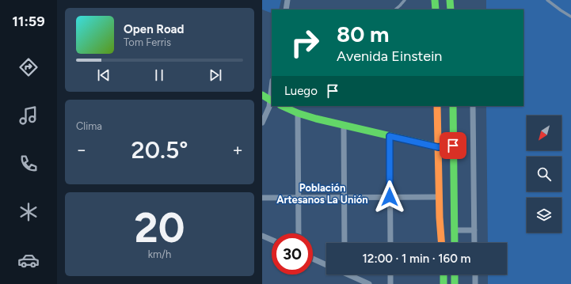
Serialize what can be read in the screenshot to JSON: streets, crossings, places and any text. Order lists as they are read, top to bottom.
{
  "districts": ["Población Artesanos La Unión"],
  "north": "bottom left",
  "page": {
    "tabs": "11:59",
    "turn": ["80 m", "Avenida Einstein"],
    "song": ["Open Road", "Tom Ferris"],
    "then": "Luego",
    "tile": [
      "Clima",
      ["20", "km/h"]
    ],
    "heat": ["−", "20.5°", "+"],
    "limit": "30",
    "trip": "12:00 · 1 min · 160 m"
  }
}
